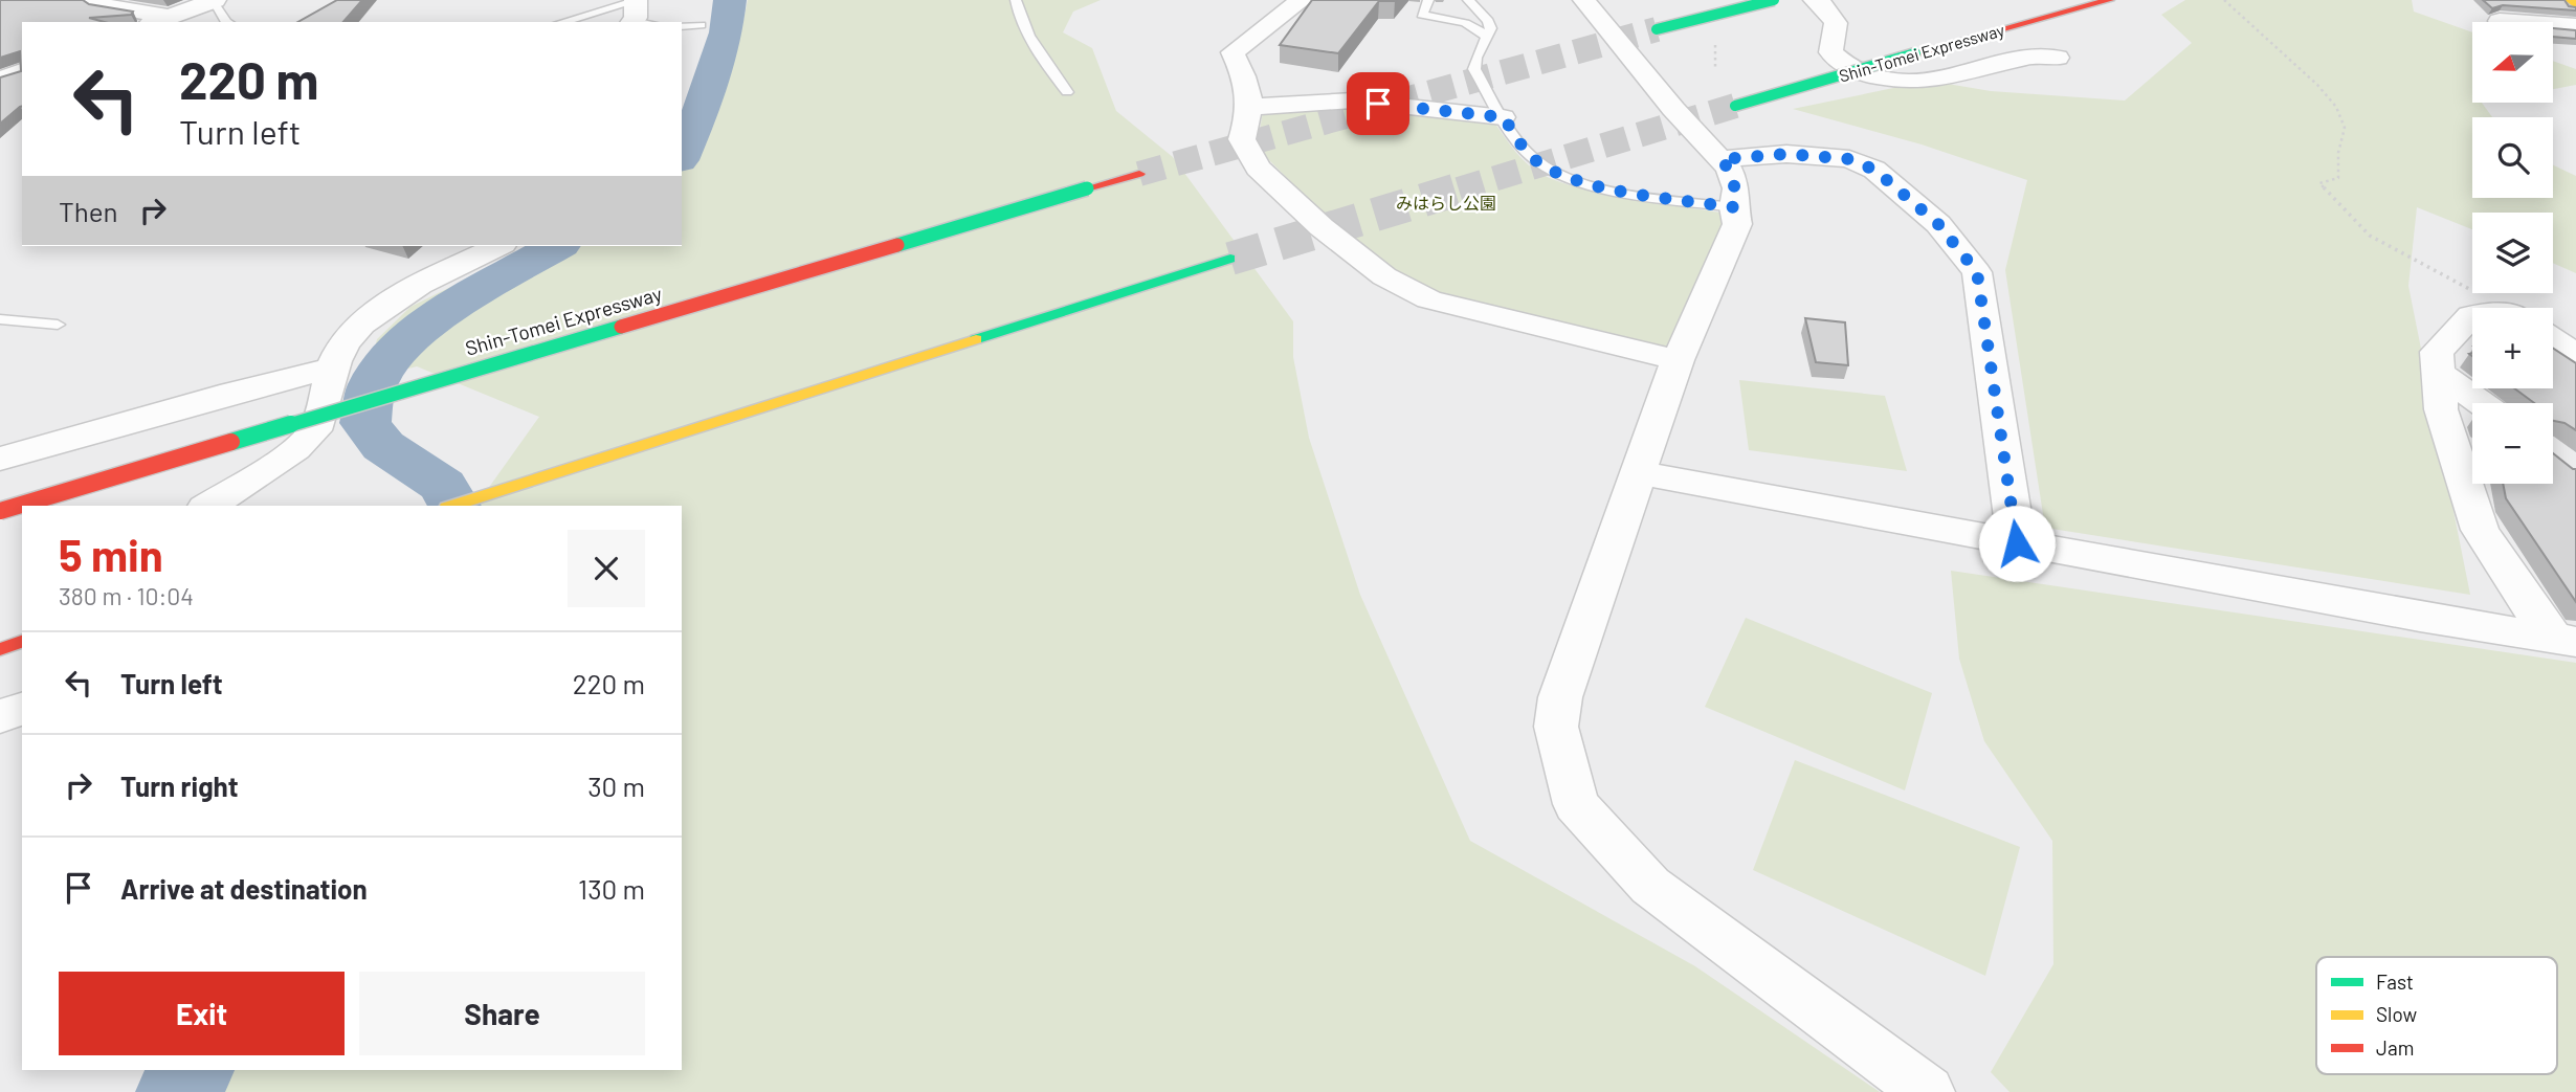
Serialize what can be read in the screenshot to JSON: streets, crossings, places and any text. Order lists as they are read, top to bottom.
{
  "streets": {
    "main road": ["Shin-Tomei Expressway"]
  },
  "parks": ["みはらし公園"],
  "legend": ["Fast", "Slow", "Jam"],
  "north": "left",
  "page": {
    "map_buttons": ["+", "−"],
    "turn": ["220 m", "Turn left"],
    "then": "Then",
    "heading": ["5 min", "380 m · 10:04"],
    "list": [
      {
        "name": "Turn left",
        "value": "220 m"
      },
      {
        "name": "Turn right",
        "value": "30 m"
      },
      {
        "name": "Arrive at destination",
        "value": "130 m"
      }
    ],
    "buttons": ["Exit", "Share"]
  }
}
